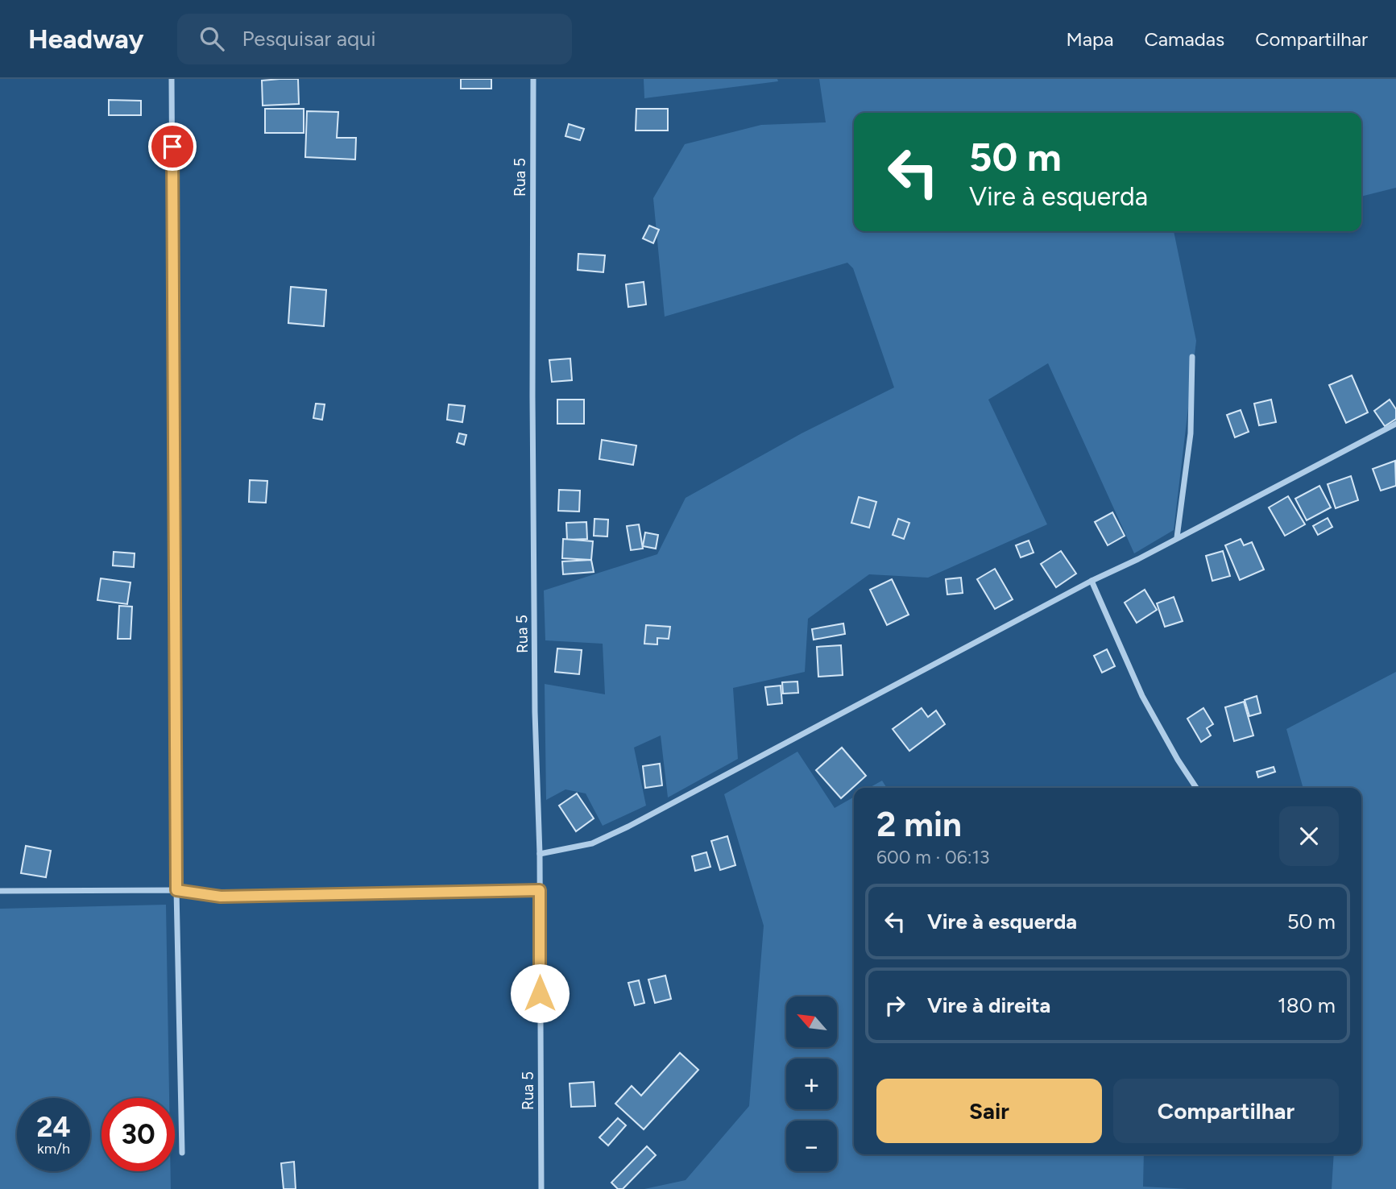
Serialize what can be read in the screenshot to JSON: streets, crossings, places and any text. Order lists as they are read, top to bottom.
{
  "streets": {
    "street": ["Rua 5"]
  },
  "north": "top left",
  "page": {
    "header": "Headway",
    "search": "Pesquisar aqui",
    "nav": ["Mapa", "Camadas", "Compartilhar"],
    "turn": ["50 m", "Vire à esquerda"],
    "heading": ["2 min", "600 m · 06:13"],
    "list": [
      {
        "name": "Vire à esquerda",
        "value": "50 m"
      },
      {
        "name": "Vire à direita",
        "value": "180 m"
      }
    ],
    "map_buttons": ["+", "−"],
    "buttons": ["Sair", "Compartilhar"],
    "speed": "24 km/h",
    "limit": "30"
  }
}
